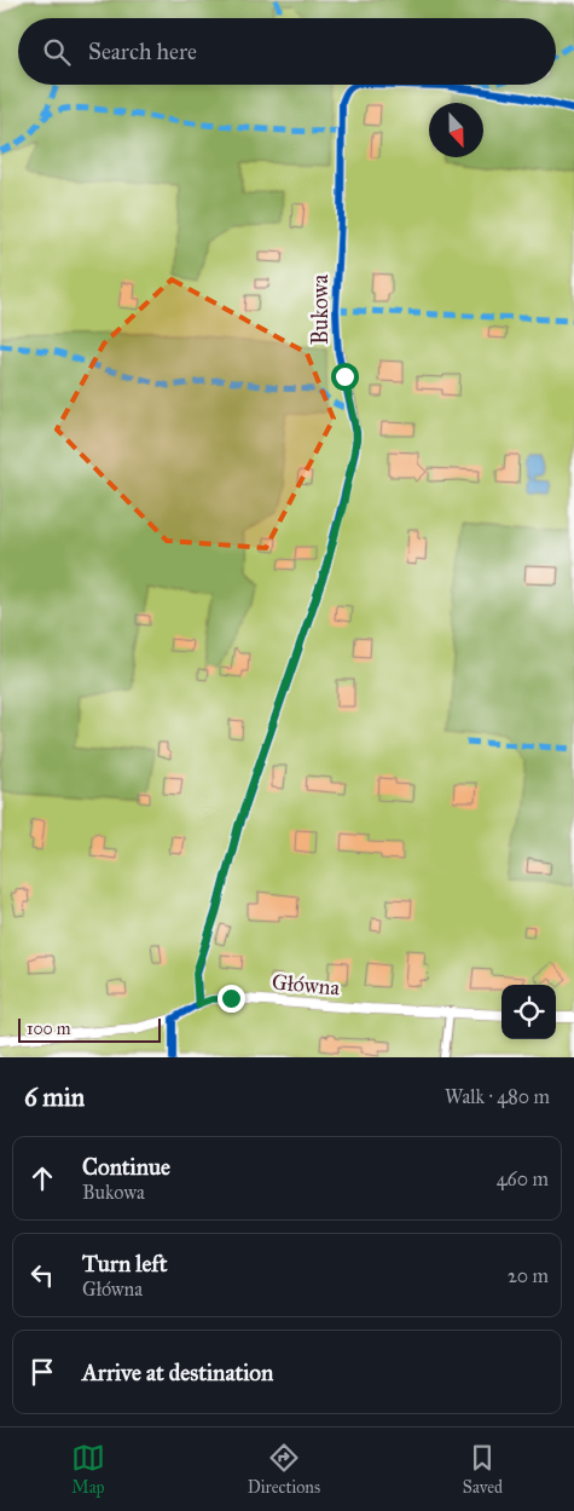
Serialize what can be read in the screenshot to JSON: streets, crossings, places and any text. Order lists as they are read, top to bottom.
{
  "streets": {
    "street": ["Bukowa", "Główna"]
  },
  "crossings": [
    ["Bukowa", "Główna"]
  ],
  "scale_bar": "100 m",
  "north": "bottom",
  "page": {
    "search": "Search here",
    "scale": "100 m",
    "heading": ["6 min", "Walk · 480 m"],
    "list": [
      ["Continue", "Bukowa", "460 m"],
      ["Turn left", "Główna", "20 m"],
      "Arrive at destination"
    ],
    "nav": ["Map", "Directions", "Saved"]
  }
}
